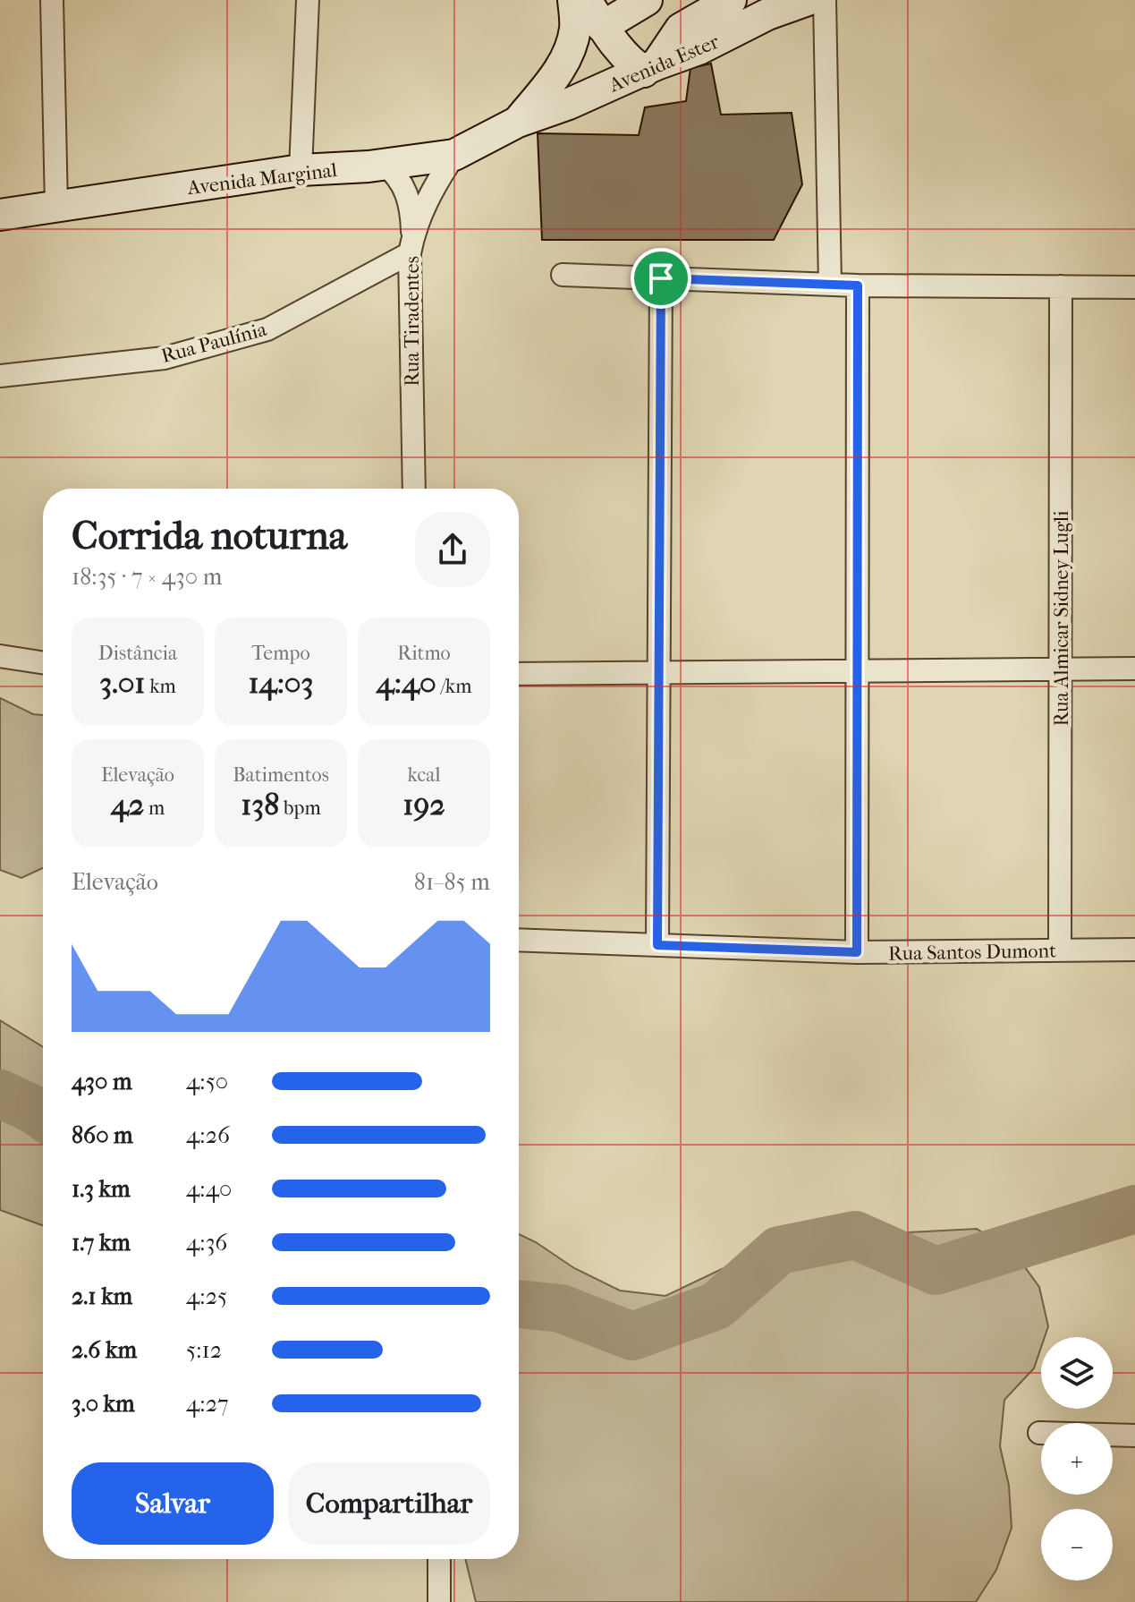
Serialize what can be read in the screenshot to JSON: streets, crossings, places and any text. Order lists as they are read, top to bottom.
{
  "streets": {
    "street": [
      "Avenida Ester",
      "Avenida Marginal",
      "Rua Tiradentes",
      "Rua Paulínia",
      "Rua Almicar Sidney Lugli",
      "Rua Santos Dumont"
    ]
  },
  "crossings": [
    ["Avenida Ester", "Avenida Marginal"],
    ["Avenida Marginal", "Rua Tiradentes"],
    ["Rua Tiradentes", "Rua Paulínia"],
    ["Rua Almicar Sidney Lugli", "Rua Santos Dumont"]
  ],
  "page": {
    "heading": ["Corrida noturna", "18:35 · 7 × 430 m"],
    "stats": [
      ["Distância", "3.01 km"],
      ["Tempo", "14:03"],
      ["Ritmo", "4:40 /km"],
      ["Elevação", "42 m"],
      ["Batimentos", "138 bpm"],
      ["kcal", "192"]
    ],
    "chart": ["Elevação", "81–85 m"],
    "list": [
      {
        "name": "430 m",
        "note": "4:50"
      },
      {
        "name": "860 m",
        "note": "4:26"
      },
      {
        "name": "1.3 km",
        "note": "4:40"
      },
      {
        "name": "1.7 km",
        "note": "4:36"
      },
      {
        "name": "2.1 km",
        "note": "4:25"
      },
      {
        "name": "2.6 km",
        "note": "5:12"
      },
      {
        "name": "3.0 km",
        "note": "4:27"
      }
    ],
    "map_buttons": ["+", "−"],
    "buttons": ["Salvar", "Compartilhar"]
  }
}
